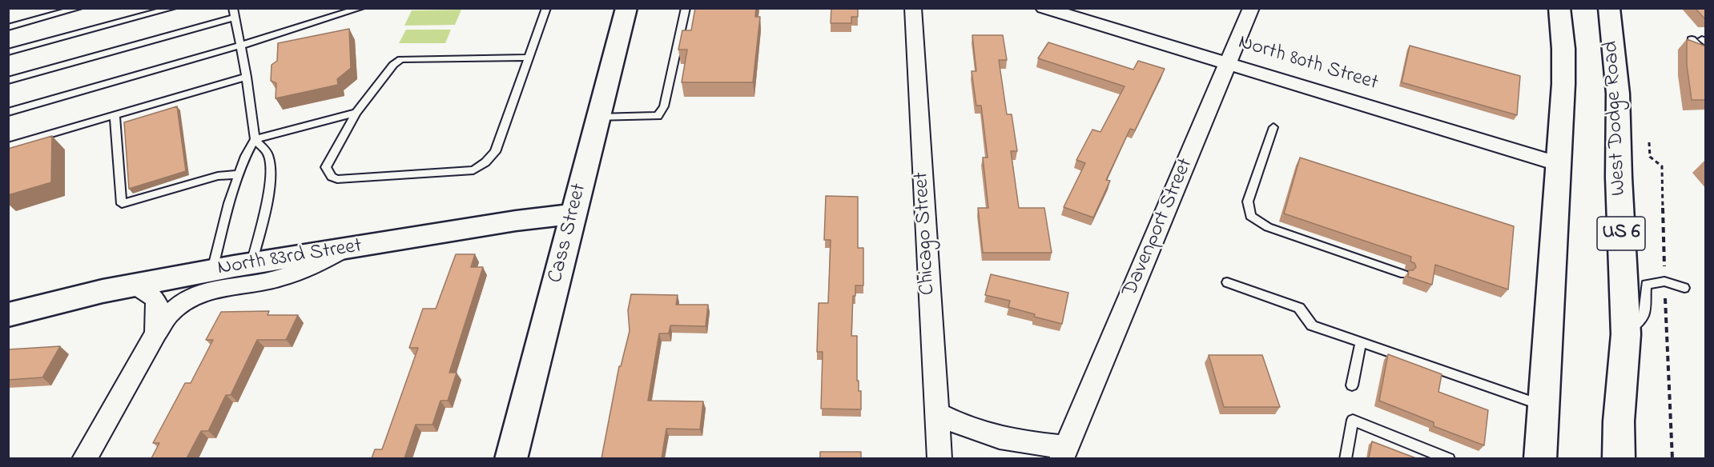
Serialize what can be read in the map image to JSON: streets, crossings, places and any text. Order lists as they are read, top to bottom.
{
  "streets": {
    "main road": [
      "West Dodge Road",
      "Cass Street",
      "US 6",
      "North 83rd Street"
    ],
    "street": ["North 80th Street", "Davenport Street", "Chicago Street"]
  },
  "crossings": [
    ["North 80th Street", "Davenport Street"],
    ["Davenport Street", "Chicago Street"],
    ["Cass Street", "North 83rd Street"]
  ]
}
